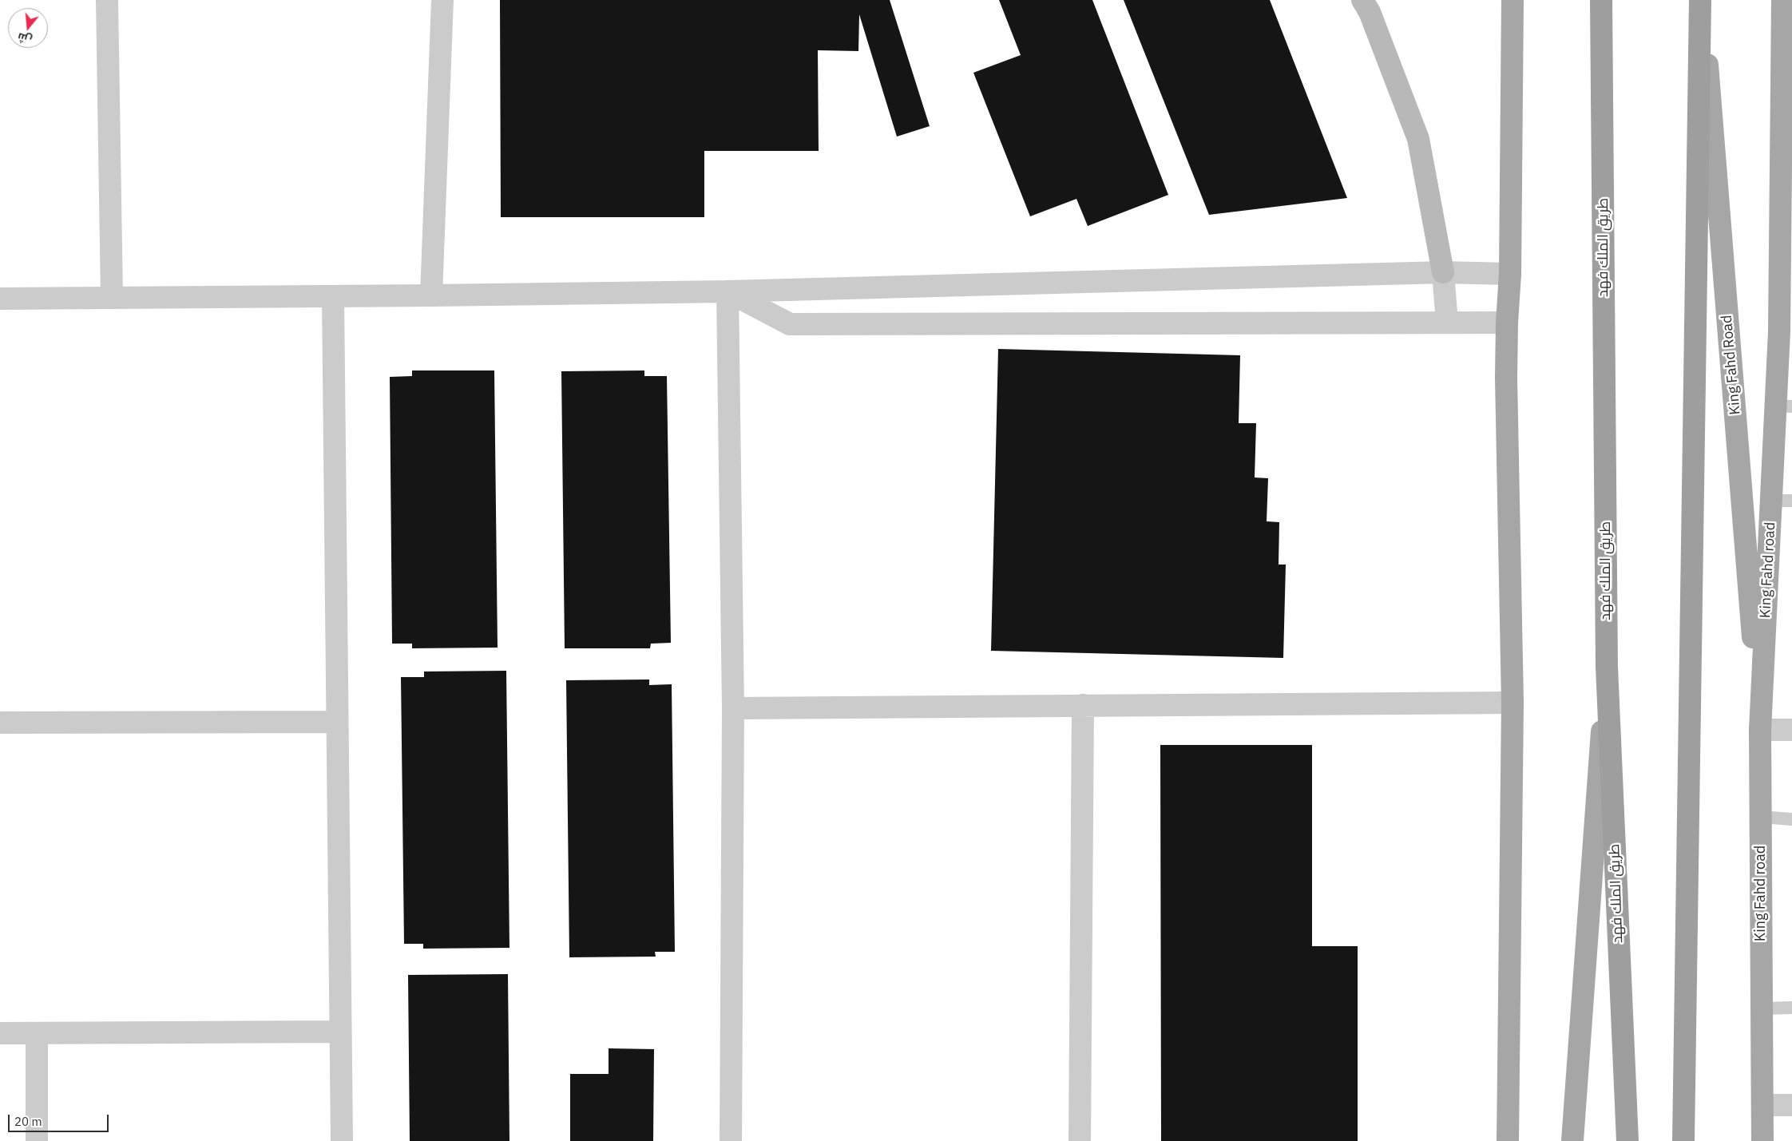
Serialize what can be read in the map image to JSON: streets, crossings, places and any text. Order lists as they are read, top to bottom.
{
  "streets": {
    "highway": ["طريق الملك فهد"],
    "main road": ["King Fahd Road", "King Fahd road"]
  },
  "crossings": [
    ["King Fahd Road", "King Fahd road"]
  ],
  "scale_bar": "20 m",
  "north": "bottom"
}
